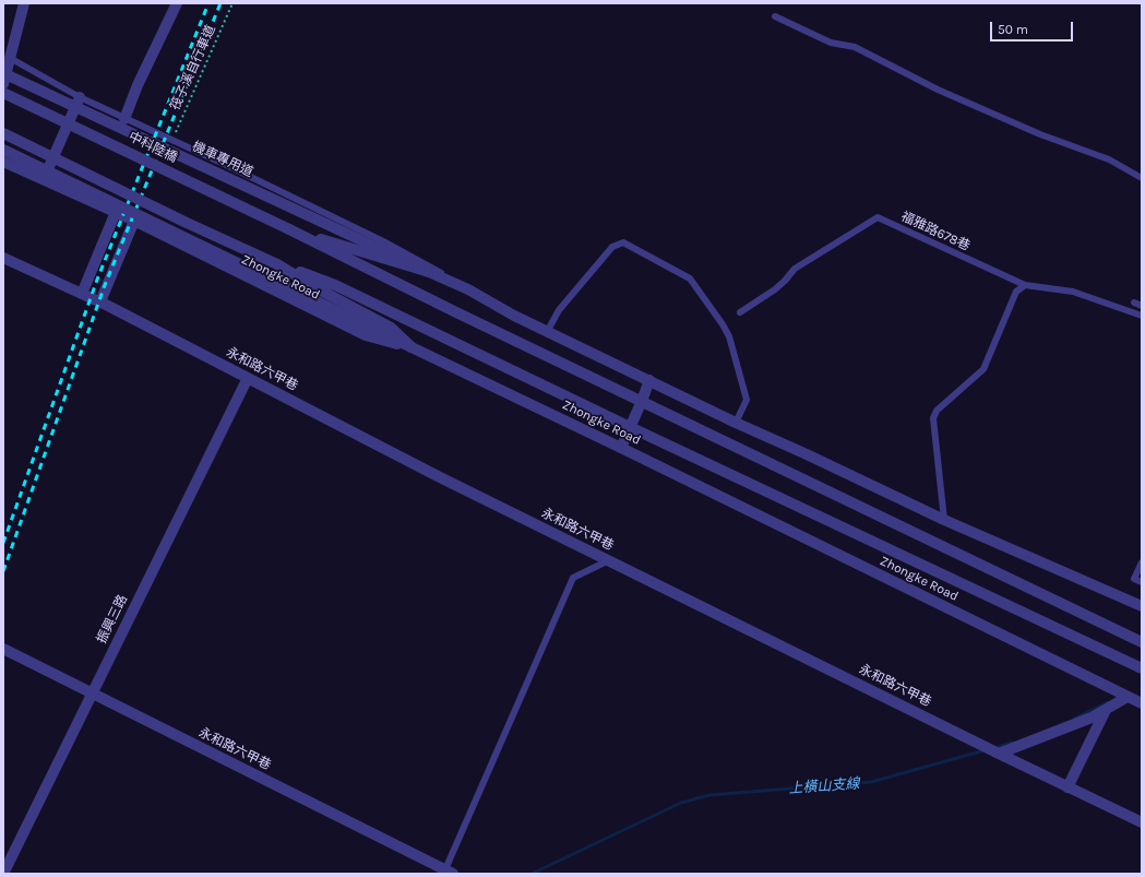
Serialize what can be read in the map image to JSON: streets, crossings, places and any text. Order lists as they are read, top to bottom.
{
  "streets": {
    "street": [
      "中科陸橋",
      "機車專用道",
      "Zhongke Road",
      "永和路六甲巷",
      "振興三路"
    ],
    "lane": ["福雅路678巷"],
    "path": ["筏子溪自行車道"]
  },
  "crossings": [
    ["永和路六甲巷", "振興三路"]
  ],
  "water": ["上橫山支線"],
  "scale_bar": "50 m"
}
